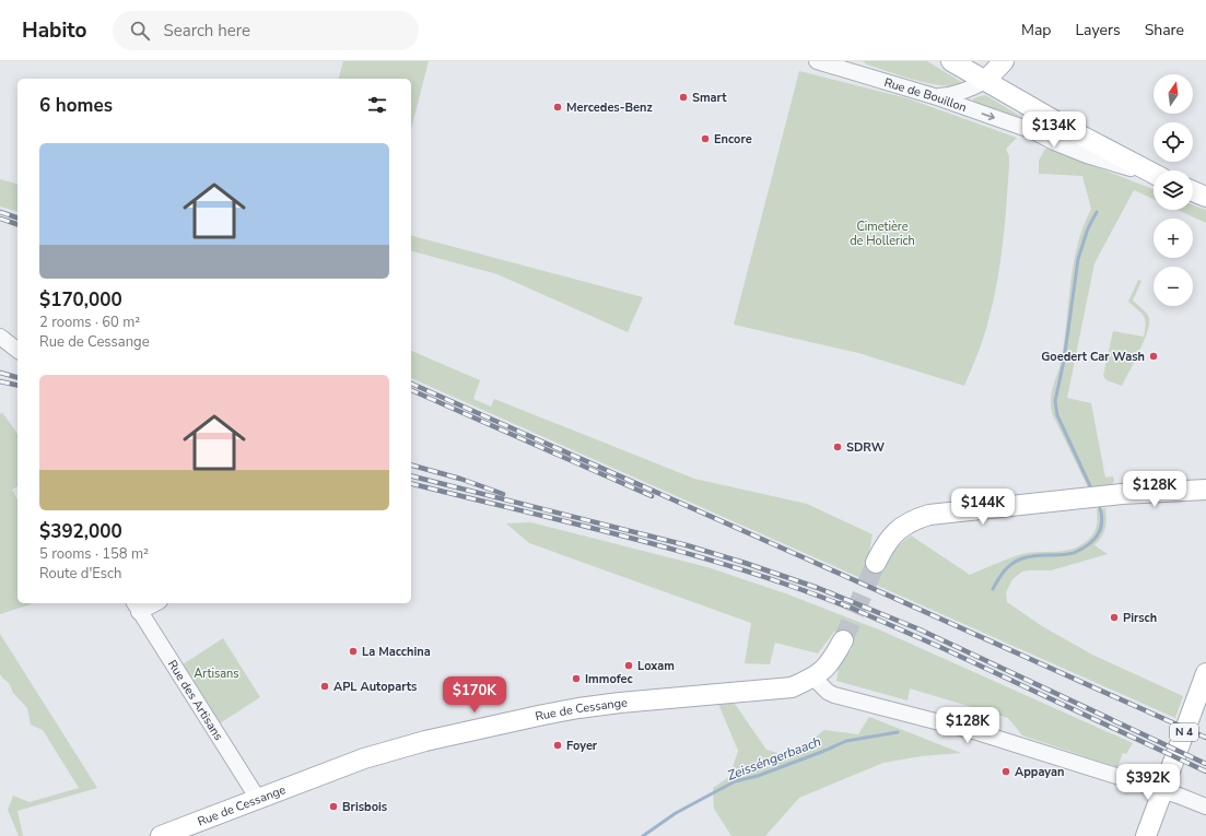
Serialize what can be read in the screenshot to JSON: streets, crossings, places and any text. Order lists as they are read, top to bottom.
{
  "streets": {
    "main road": ["Rue de Cessange", "N 4"],
    "street": ["Rue de Bouillon", "Rue des Artisans"]
  },
  "crossings": [
    ["Rue des Artisans", "Rue de Cessange"]
  ],
  "water": ["Zeisséngerbaach"],
  "parks": ["Cimetière de Hollerich", "Artisans"],
  "places": [
    "Smart",
    "Mercedes-Benz",
    "Encore",
    "Goedert Car Wash",
    "SDRW",
    "Pirsch",
    "La Macchina",
    "Loxam",
    "Immofec",
    "APL Autoparts",
    "Foyer",
    "Appayan",
    "Brisbois"
  ],
  "north": "top",
  "page": {
    "header": "Habito",
    "search": "Search here",
    "nav": ["Map", "Layers", "Share"],
    "map_buttons": ["+", "−"],
    "heading": "6 homes",
    "price": [
      "$134K",
      "$128K",
      "$144K",
      "$170K",
      "$128K",
      "$392K"
    ],
    "list": [
      {
        "name": "$170,000",
        "note": "2 rooms · 60 m² · Rue de Cessange"
      },
      {
        "name": "$392,000",
        "note": "5 rooms · 158 m² · Route d'Esch"
      }
    ]
  }
}
